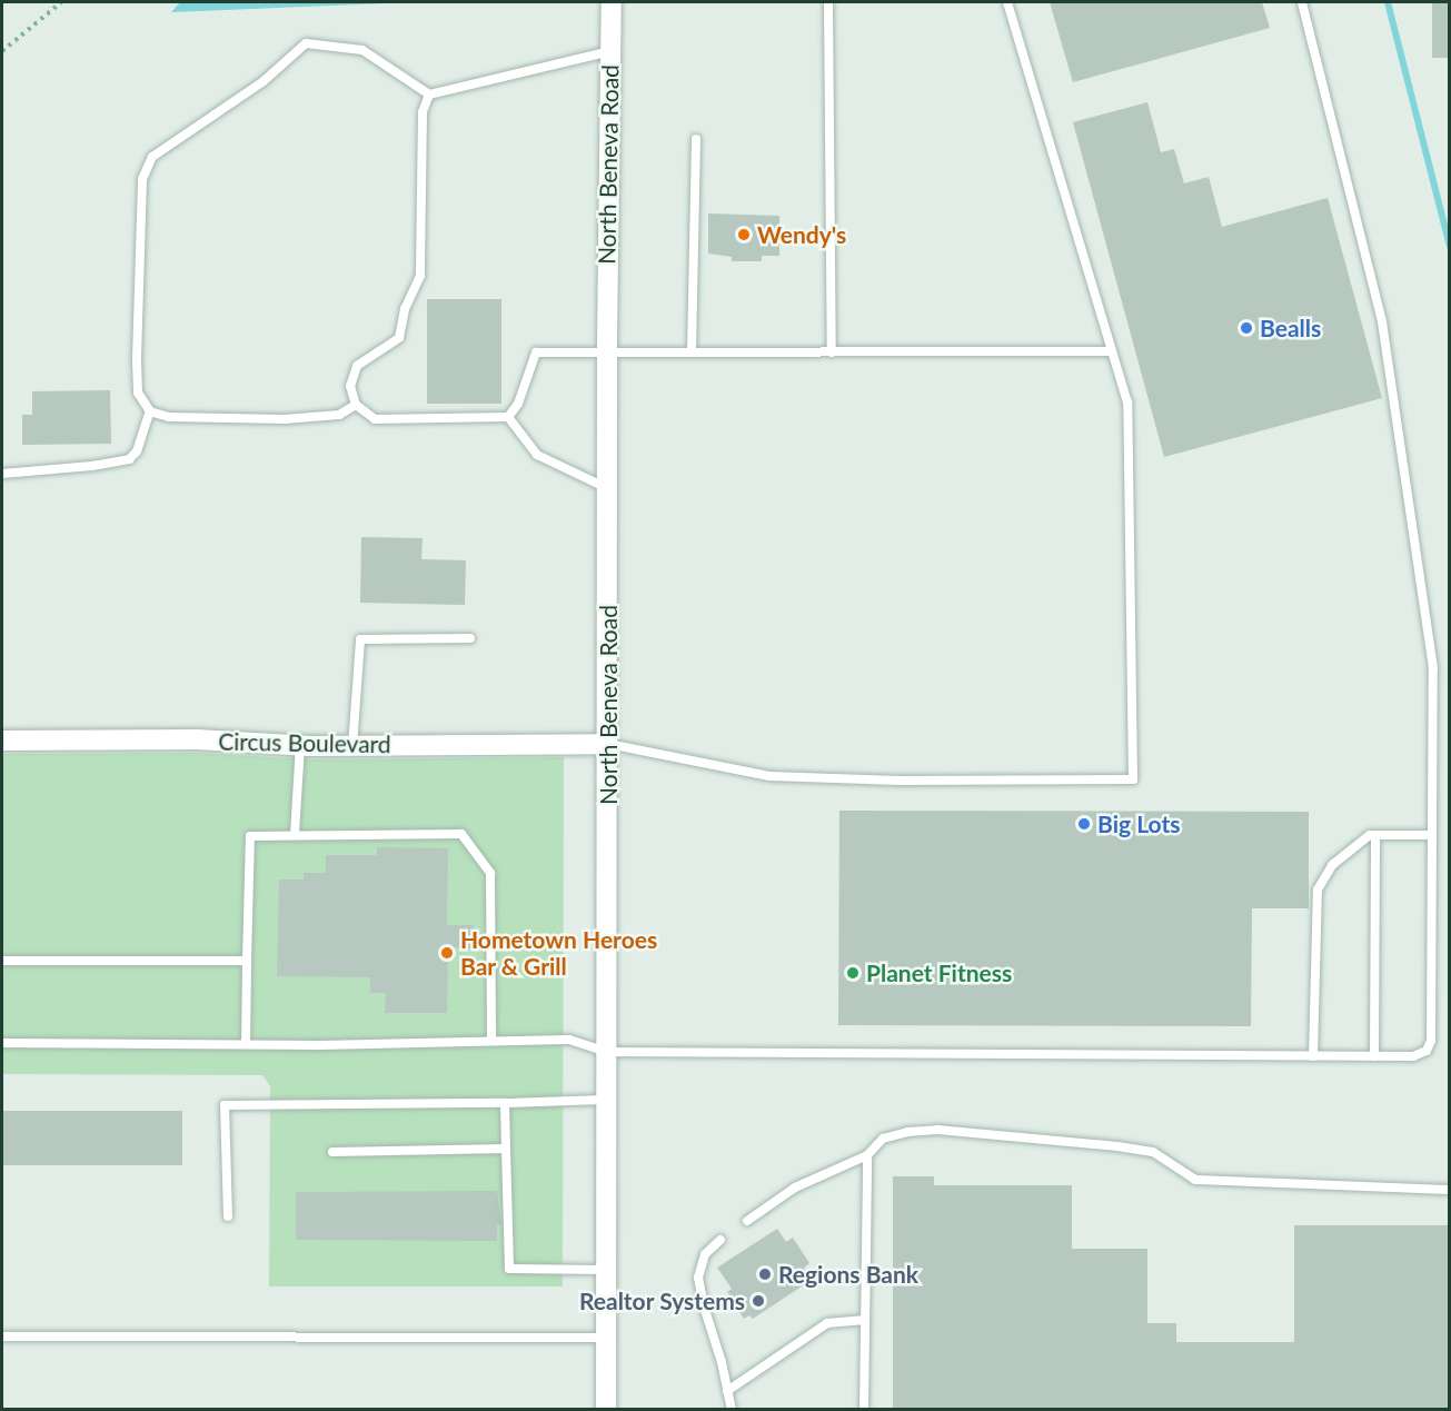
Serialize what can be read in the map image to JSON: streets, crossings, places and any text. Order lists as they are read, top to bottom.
{
  "streets": {
    "main road": ["North Beneva Road", "Circus Boulevard"]
  },
  "crossings": [
    ["North Beneva Road", "Circus Boulevard"]
  ],
  "places": [
    "Wendy's",
    "Bealls",
    "Big Lots",
    "Hometown Heroes Bar & Grill",
    "Planet Fitness",
    "Regions Bank",
    "Realtor Systems"
  ]
}
